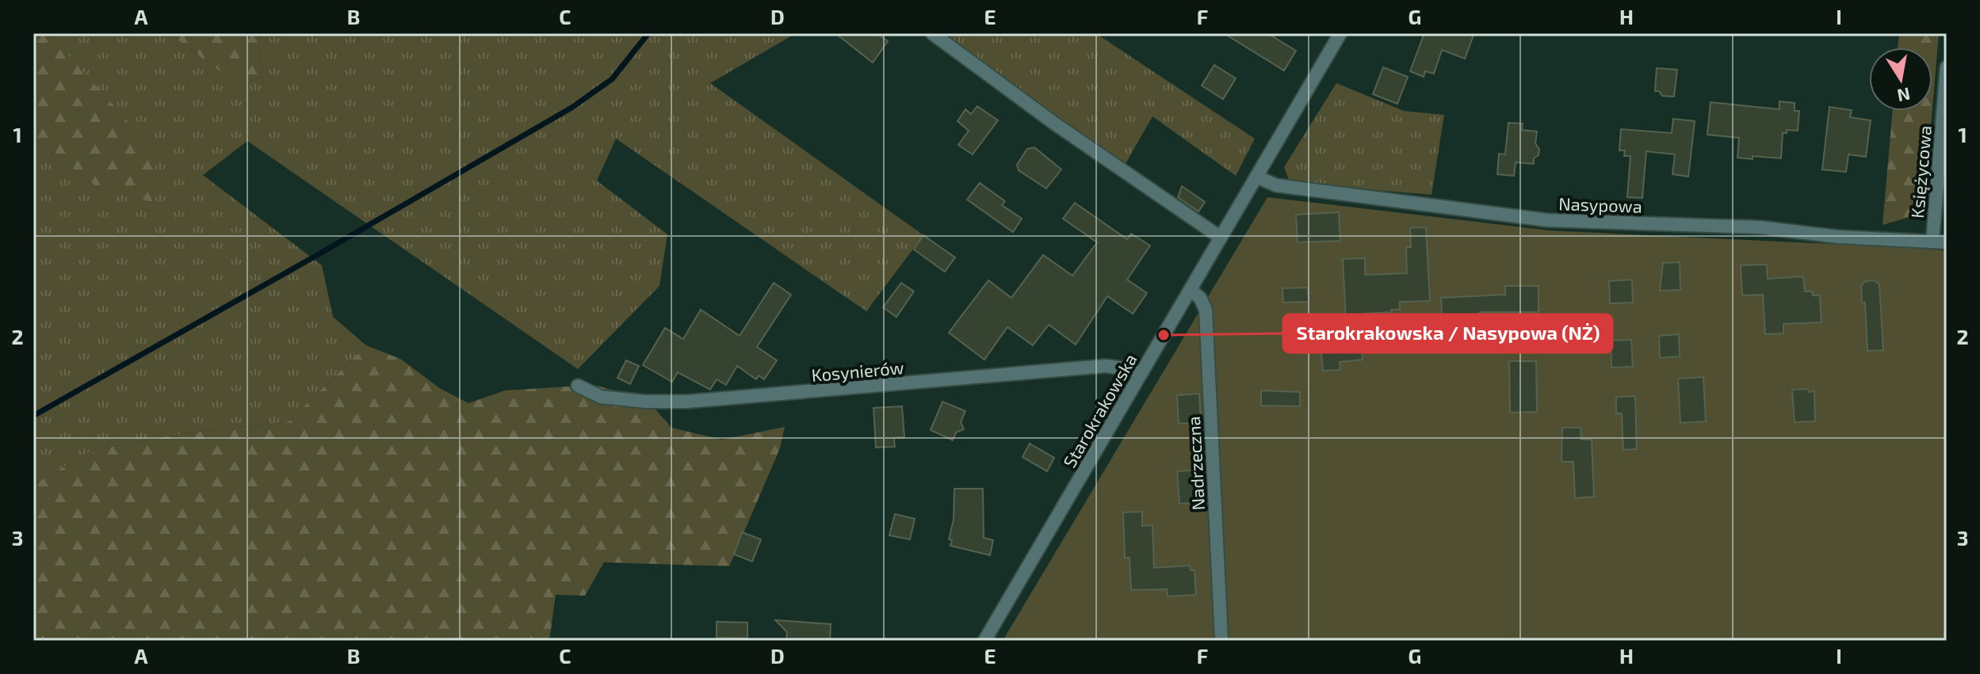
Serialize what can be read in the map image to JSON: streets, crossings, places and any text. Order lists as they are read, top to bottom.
{
  "streets": {
    "street": [
      "Księżycowa",
      "Nasypowa",
      "Kosynierów",
      "Starokrakowska",
      "Nadrzeczna"
    ]
  },
  "crossings": [
    ["Księżycowa", "Nasypowa"],
    ["Nasypowa", "Starokrakowska"],
    ["Kosynierów", "Starokrakowska"],
    ["Starokrakowska", "Nadrzeczna"]
  ],
  "places": ["Starokrakowska / Nasypowa (NŻ)"],
  "north": "bottom",
  "grid": {
    "columns": [
      "A",
      "B",
      "C",
      "D",
      "E",
      "F",
      "G",
      "H",
      "I"
    ],
    "rows": ["1", "2", "3"]
  }
}
